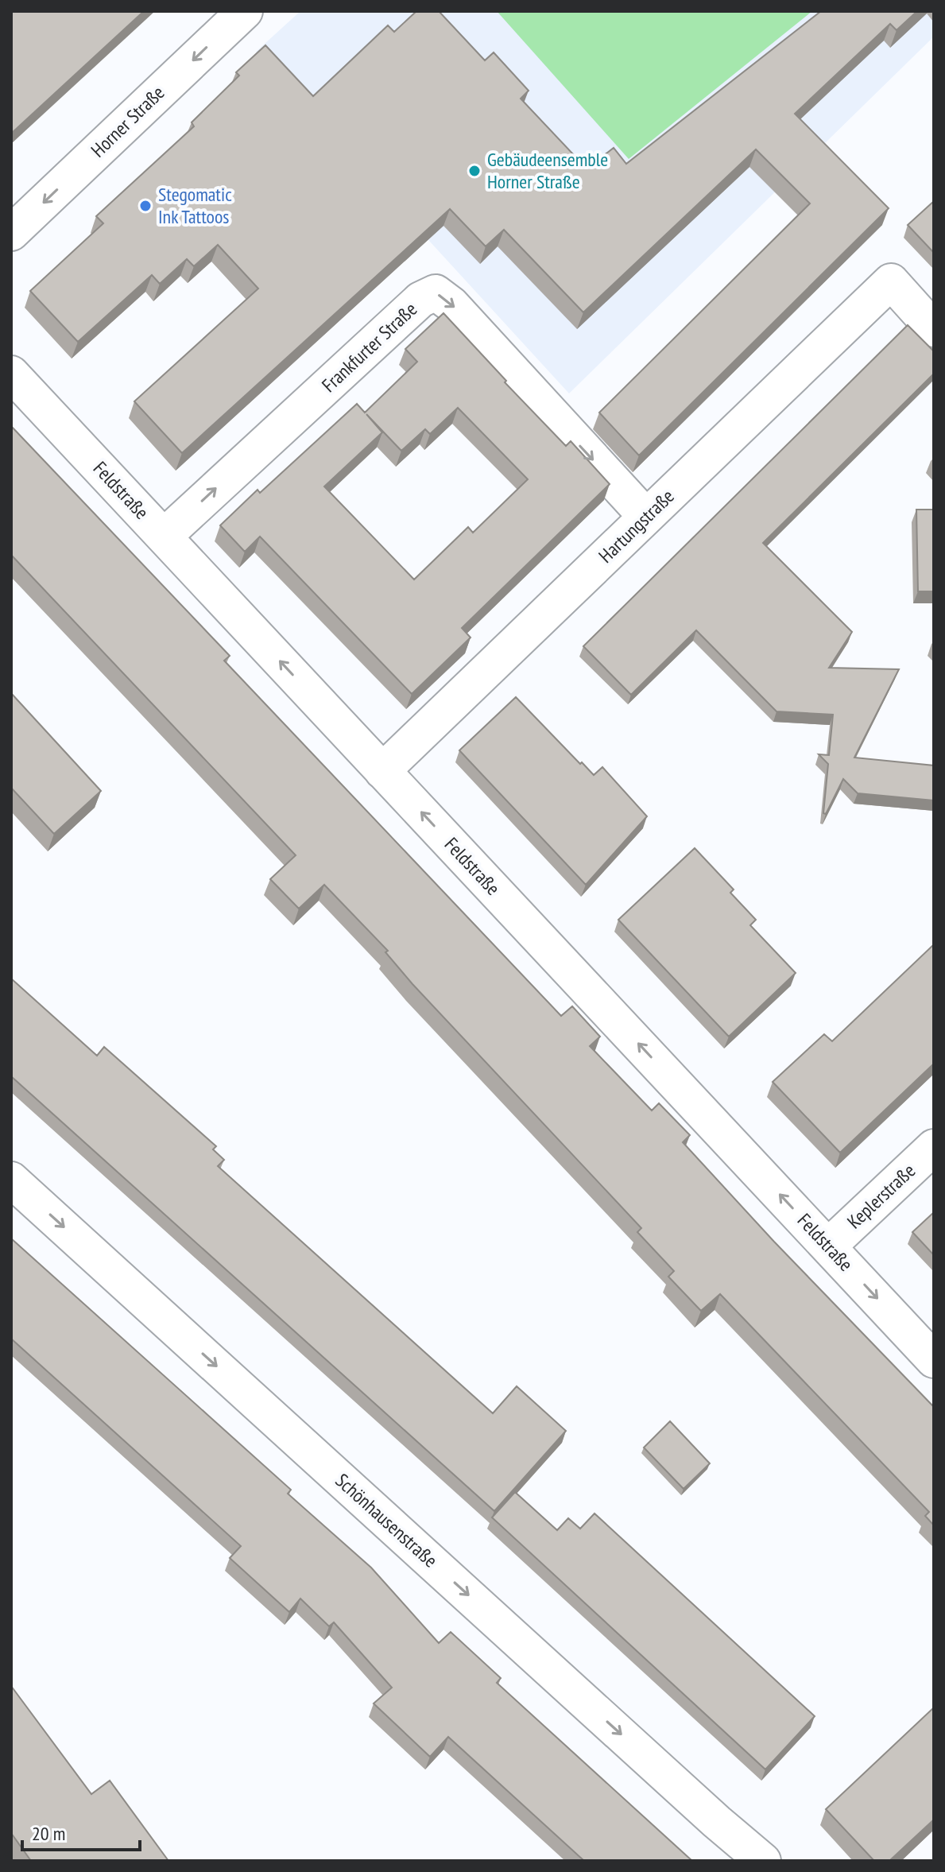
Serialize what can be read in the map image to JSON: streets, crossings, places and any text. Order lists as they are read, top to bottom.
{
  "streets": {
    "street": [
      "Horner Straße",
      "Frankfurter Straße",
      "Feldstraße",
      "Hartungstraße",
      "Keplerstraße",
      "Schönhausenstraße"
    ]
  },
  "crossings": [
    ["Frankfurter Straße", "Feldstraße"],
    ["Frankfurter Straße", "Hartungstraße"],
    ["Feldstraße", "Hartungstraße"],
    ["Feldstraße", "Keplerstraße"]
  ],
  "one_way": ["Horner Straße", "Schönhausenstraße"],
  "places": ["Gebäudeensemble Horner Straße", "Stegomatic Ink Tattoos"],
  "scale_bar": "20 m"
}
